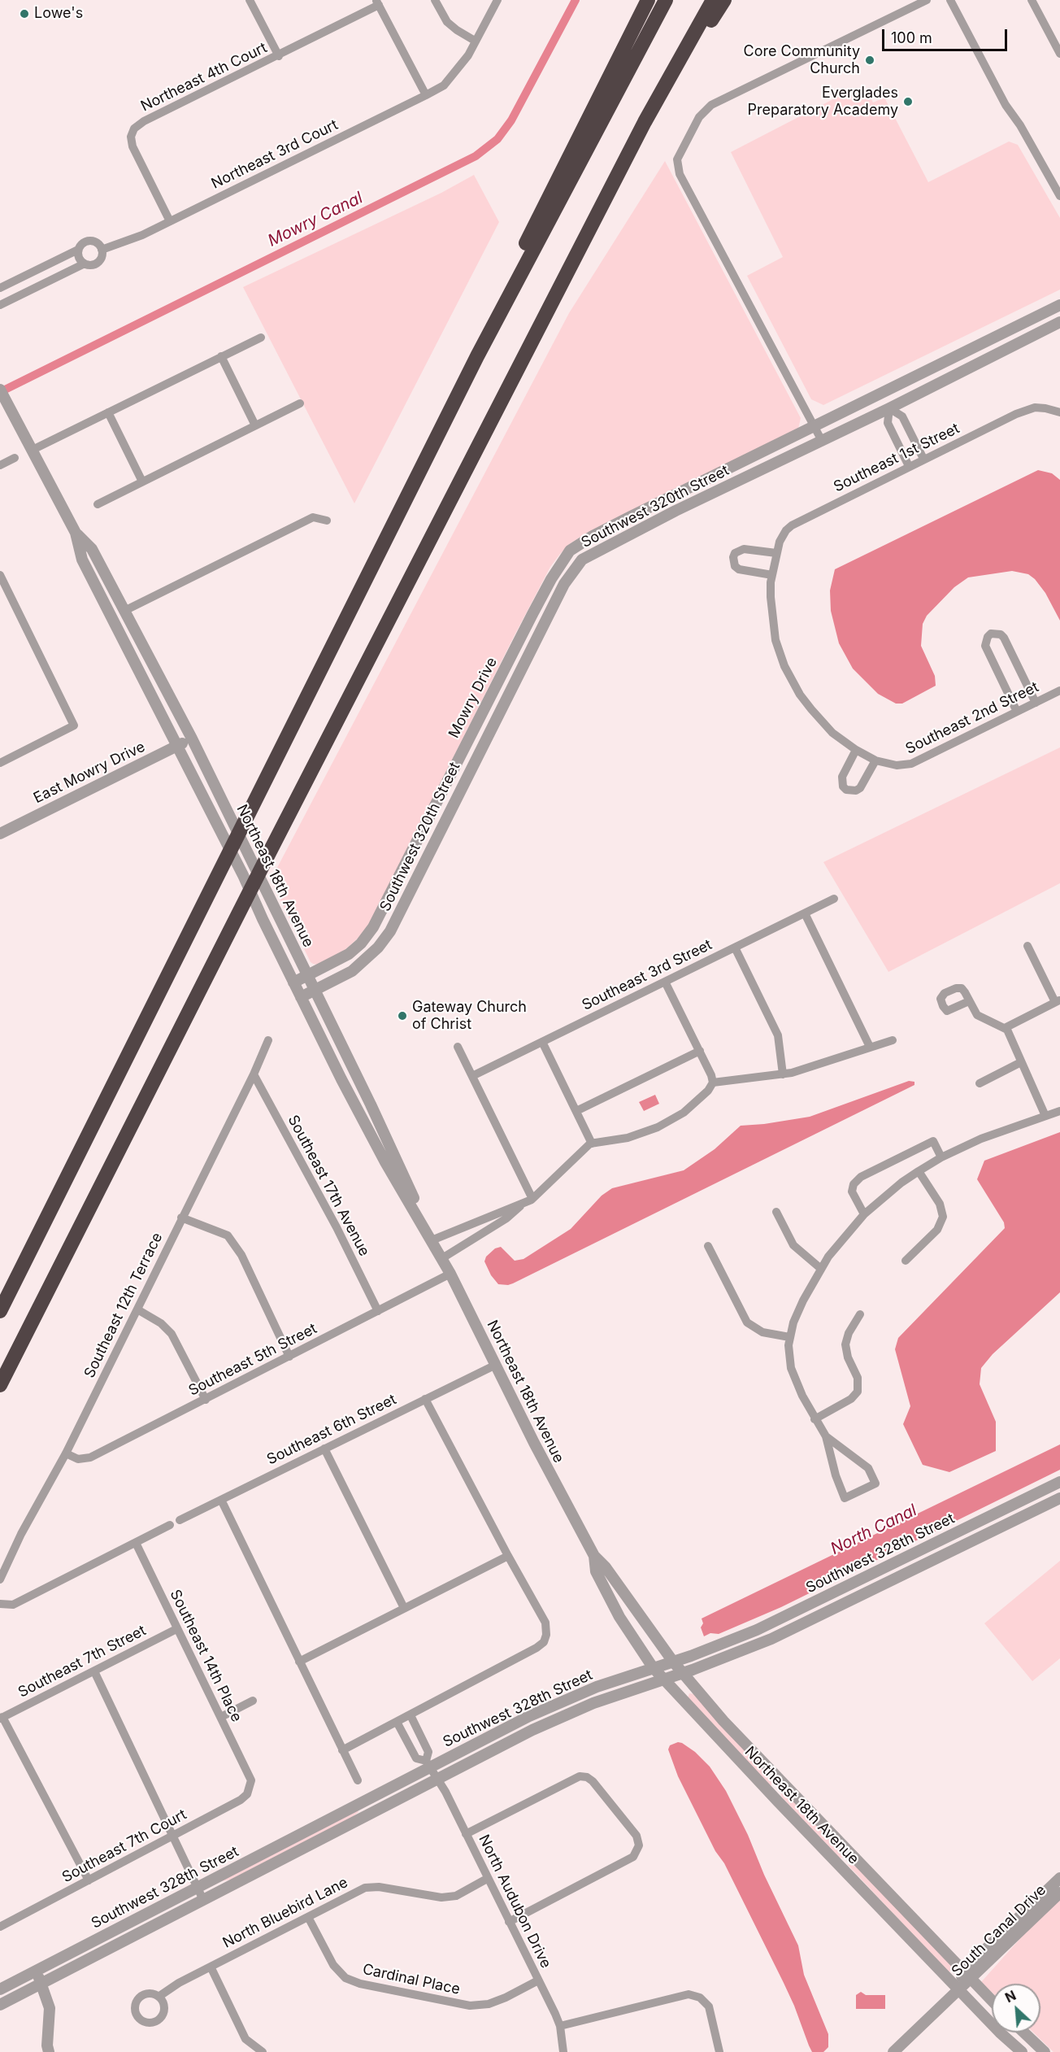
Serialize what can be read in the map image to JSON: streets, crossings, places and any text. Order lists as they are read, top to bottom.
{
  "streets": {
    "street": [
      "Northeast 4th Court",
      "Northeast 3rd Court",
      "Southeast 1st Street",
      "Southwest 320th Street",
      "Mowry Drive",
      "Southeast 2nd Street",
      "East Mowry Drive",
      "Northeast 18th Avenue",
      "Southeast 3rd Street",
      "Southeast 17th Avenue",
      "Southeast 12th Terrace",
      "Southeast 5th Street",
      "Southeast 6th Street",
      "Southwest 328th Street",
      "Southeast 14th Place",
      "Southeast 7th Street",
      "Southeast 7th Court",
      "North Audubon Drive",
      "North Bluebird Lane",
      "South Canal Drive",
      "Cardinal Place"
    ]
  },
  "crossings": [
    ["Northeast 4th Court", "Northeast 3rd Court"],
    ["Southeast 1st Street", "Southeast 2nd Street"],
    ["Southwest 320th Street", "Mowry Drive"],
    ["Southwest 320th Street", "Northeast 18th Avenue"],
    ["Mowry Drive", "Northeast 18th Avenue"],
    ["East Mowry Drive", "Northeast 18th Avenue"],
    ["Northeast 18th Avenue", "Southeast 5th Street"],
    ["Northeast 18th Avenue", "Southeast 6th Street"],
    ["Northeast 18th Avenue", "Southwest 328th Street"],
    ["Northeast 18th Avenue", "South Canal Drive"],
    ["Southeast 17th Avenue", "Southeast 12th Terrace"],
    ["Southeast 17th Avenue", "Southeast 5th Street"],
    ["Southeast 12th Terrace", "Southeast 5th Street"],
    ["Southwest 328th Street", "North Audubon Drive"],
    ["Southeast 14th Place", "Southeast 7th Street"],
    ["Southeast 14th Place", "Southeast 7th Court"],
    ["North Audubon Drive", "North Bluebird Lane"],
    ["North Audubon Drive", "Cardinal Place"],
    ["North Bluebird Lane", "Cardinal Place"]
  ],
  "water": ["Mowry Canal", "North Canal"],
  "places": [
    "Lowe's",
    "Core Community Church",
    "Everglades Preparatory Academy",
    "Gateway Church of Christ"
  ],
  "scale_bar": "100 m",
  "north": "top left"
}
